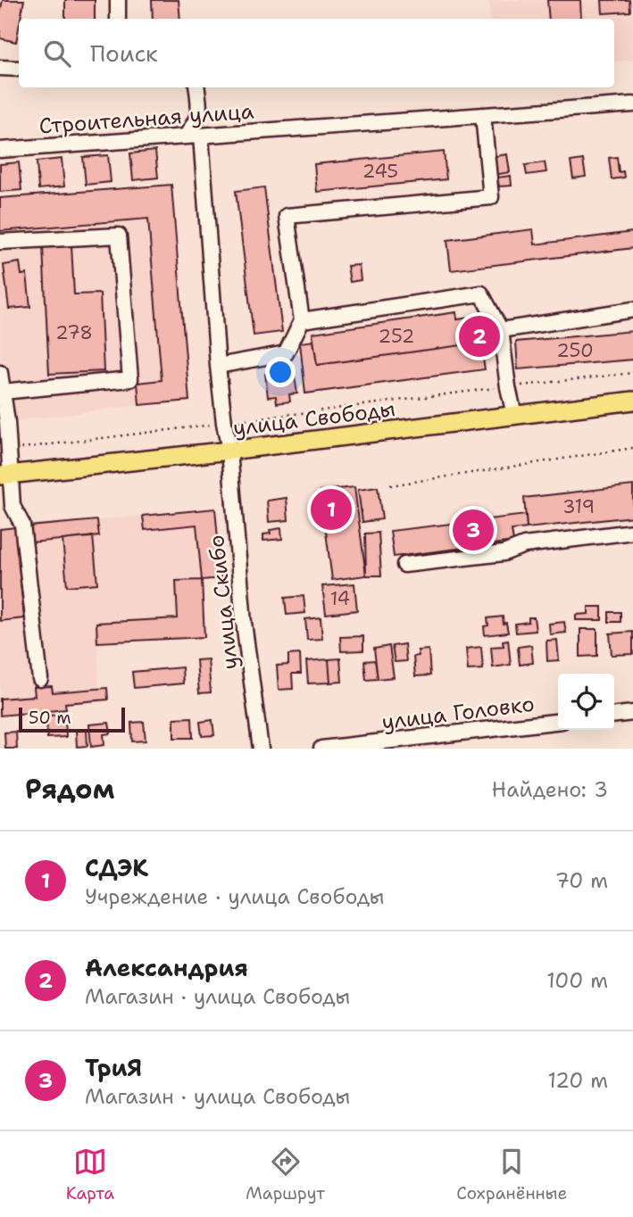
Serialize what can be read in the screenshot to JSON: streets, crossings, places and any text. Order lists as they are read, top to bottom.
{
  "streets": {
    "main road": ["улица Свободы"],
    "street": ["Строительная улица", "улица Скибо", "улица Головко"]
  },
  "crossings": [
    ["Строительная улица", "улица Скибо"],
    ["улица Свободы", "улица Скибо"]
  ],
  "house_numbers": [
    "245",
    "278",
    "252",
    "250",
    "319",
    "14"
  ],
  "scale_bar": "50 m",
  "page": {
    "search": "Поиск",
    "pins": ["2", "1", "3"],
    "scale": "50 m",
    "heading": ["Рядом", "Найдено: 3"],
    "list": [
      {
        "mark": "1",
        "name": "СДЭК",
        "note": "Учреждение · улица Свободы",
        "value": "70 m"
      },
      {
        "mark": "2",
        "name": "Александрия",
        "note": "Магазин · улица Свободы",
        "value": "100 m"
      },
      {
        "mark": "3",
        "name": "ТриЯ",
        "note": "Магазин · улица Свободы",
        "value": "120 m"
      }
    ],
    "nav": ["Карта", "Маршрут", "Сохранённые"]
  }
}
